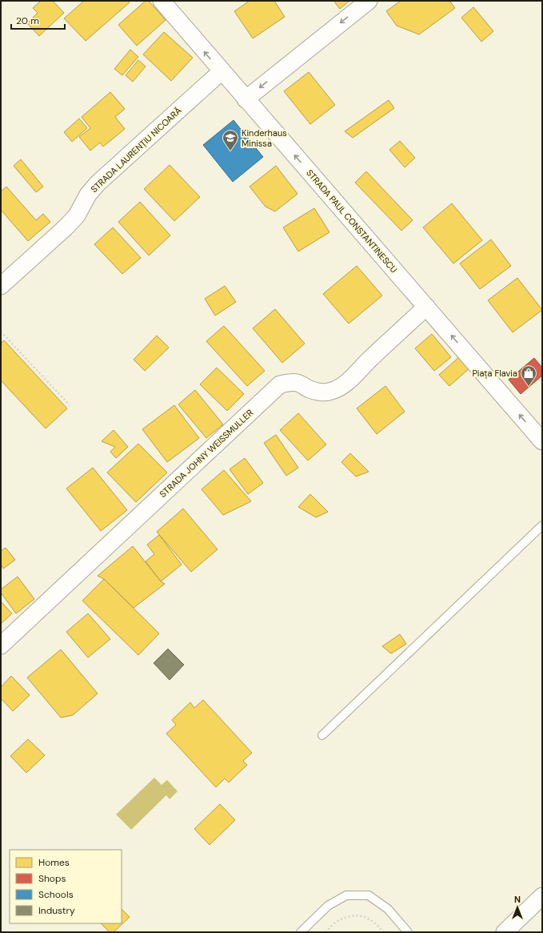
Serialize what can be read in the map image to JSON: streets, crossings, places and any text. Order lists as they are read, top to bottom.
{
  "streets": {
    "street": ["STRADA LAURENȚIU NICOARĂ", "STRADA PAUL CONSTANTINESCU", "STRADA JOHNY WEISSMULLER"]
  },
  "crossings": [
    ["STRADA LAURENȚIU NICOARĂ", "STRADA PAUL CONSTANTINESCU"],
    ["STRADA PAUL CONSTANTINESCU", "STRADA JOHNY WEISSMULLER"]
  ],
  "one_way": ["STRADA PAUL CONSTANTINESCU"],
  "places": {
    "school or university": ["Kinderhaus Minissa"],
    "shop": ["Piața Flavia"]
  },
  "legend": [
    "Homes",
    "Shops",
    "Schools",
    "Industry"
  ],
  "scale_bar": "20 m",
  "north": "top"
}
